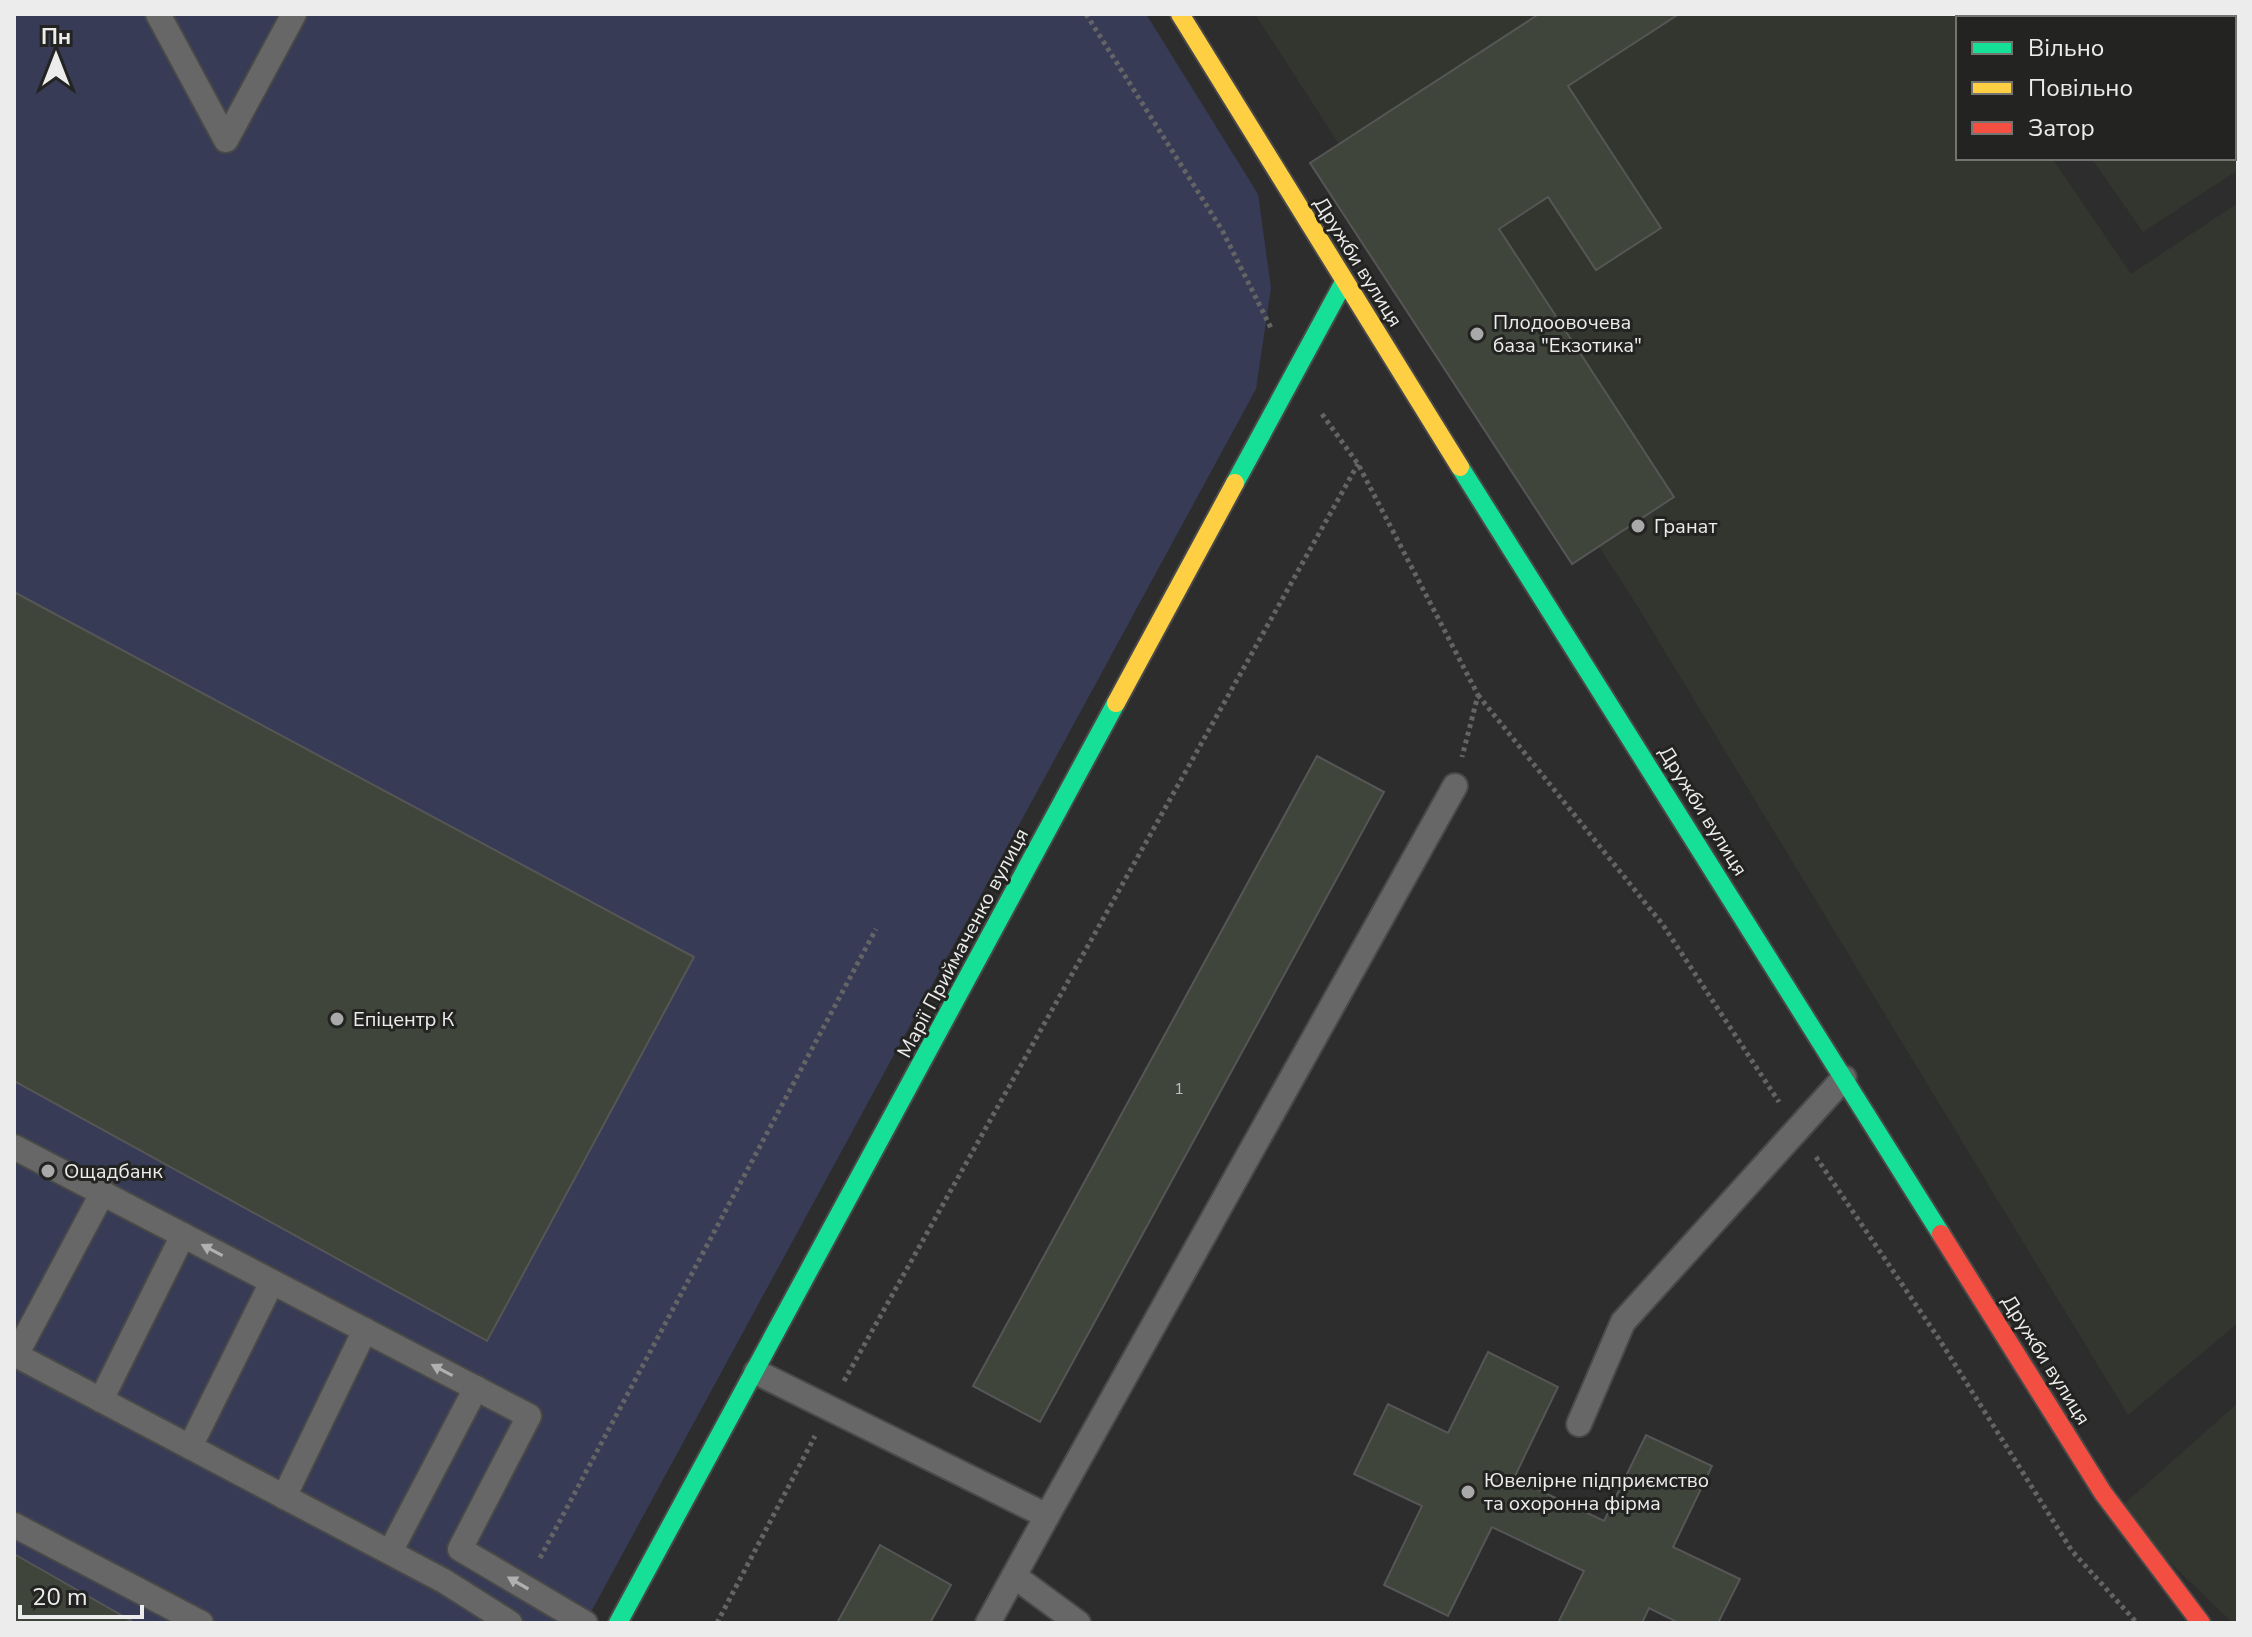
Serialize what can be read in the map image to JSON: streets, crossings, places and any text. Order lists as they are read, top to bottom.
{
  "streets": {
    "street": ["Дружби вулиця", "Марії Приймаченко вулиця"]
  },
  "crossings": [
    ["Дружби вулиця", "Марії Приймаченко вулиця"]
  ],
  "places": [
    "Плодоовочева база \"Екзотика\"",
    "Гранат",
    "Епіцентр К",
    "Ощадбанк",
    "Ювелірне підприємство та охоронна фірма"
  ],
  "house_numbers": ["1"],
  "legend": ["Вільно", "Повільно", "Затор"],
  "scale_bar": "20 m",
  "north": "top"
}
